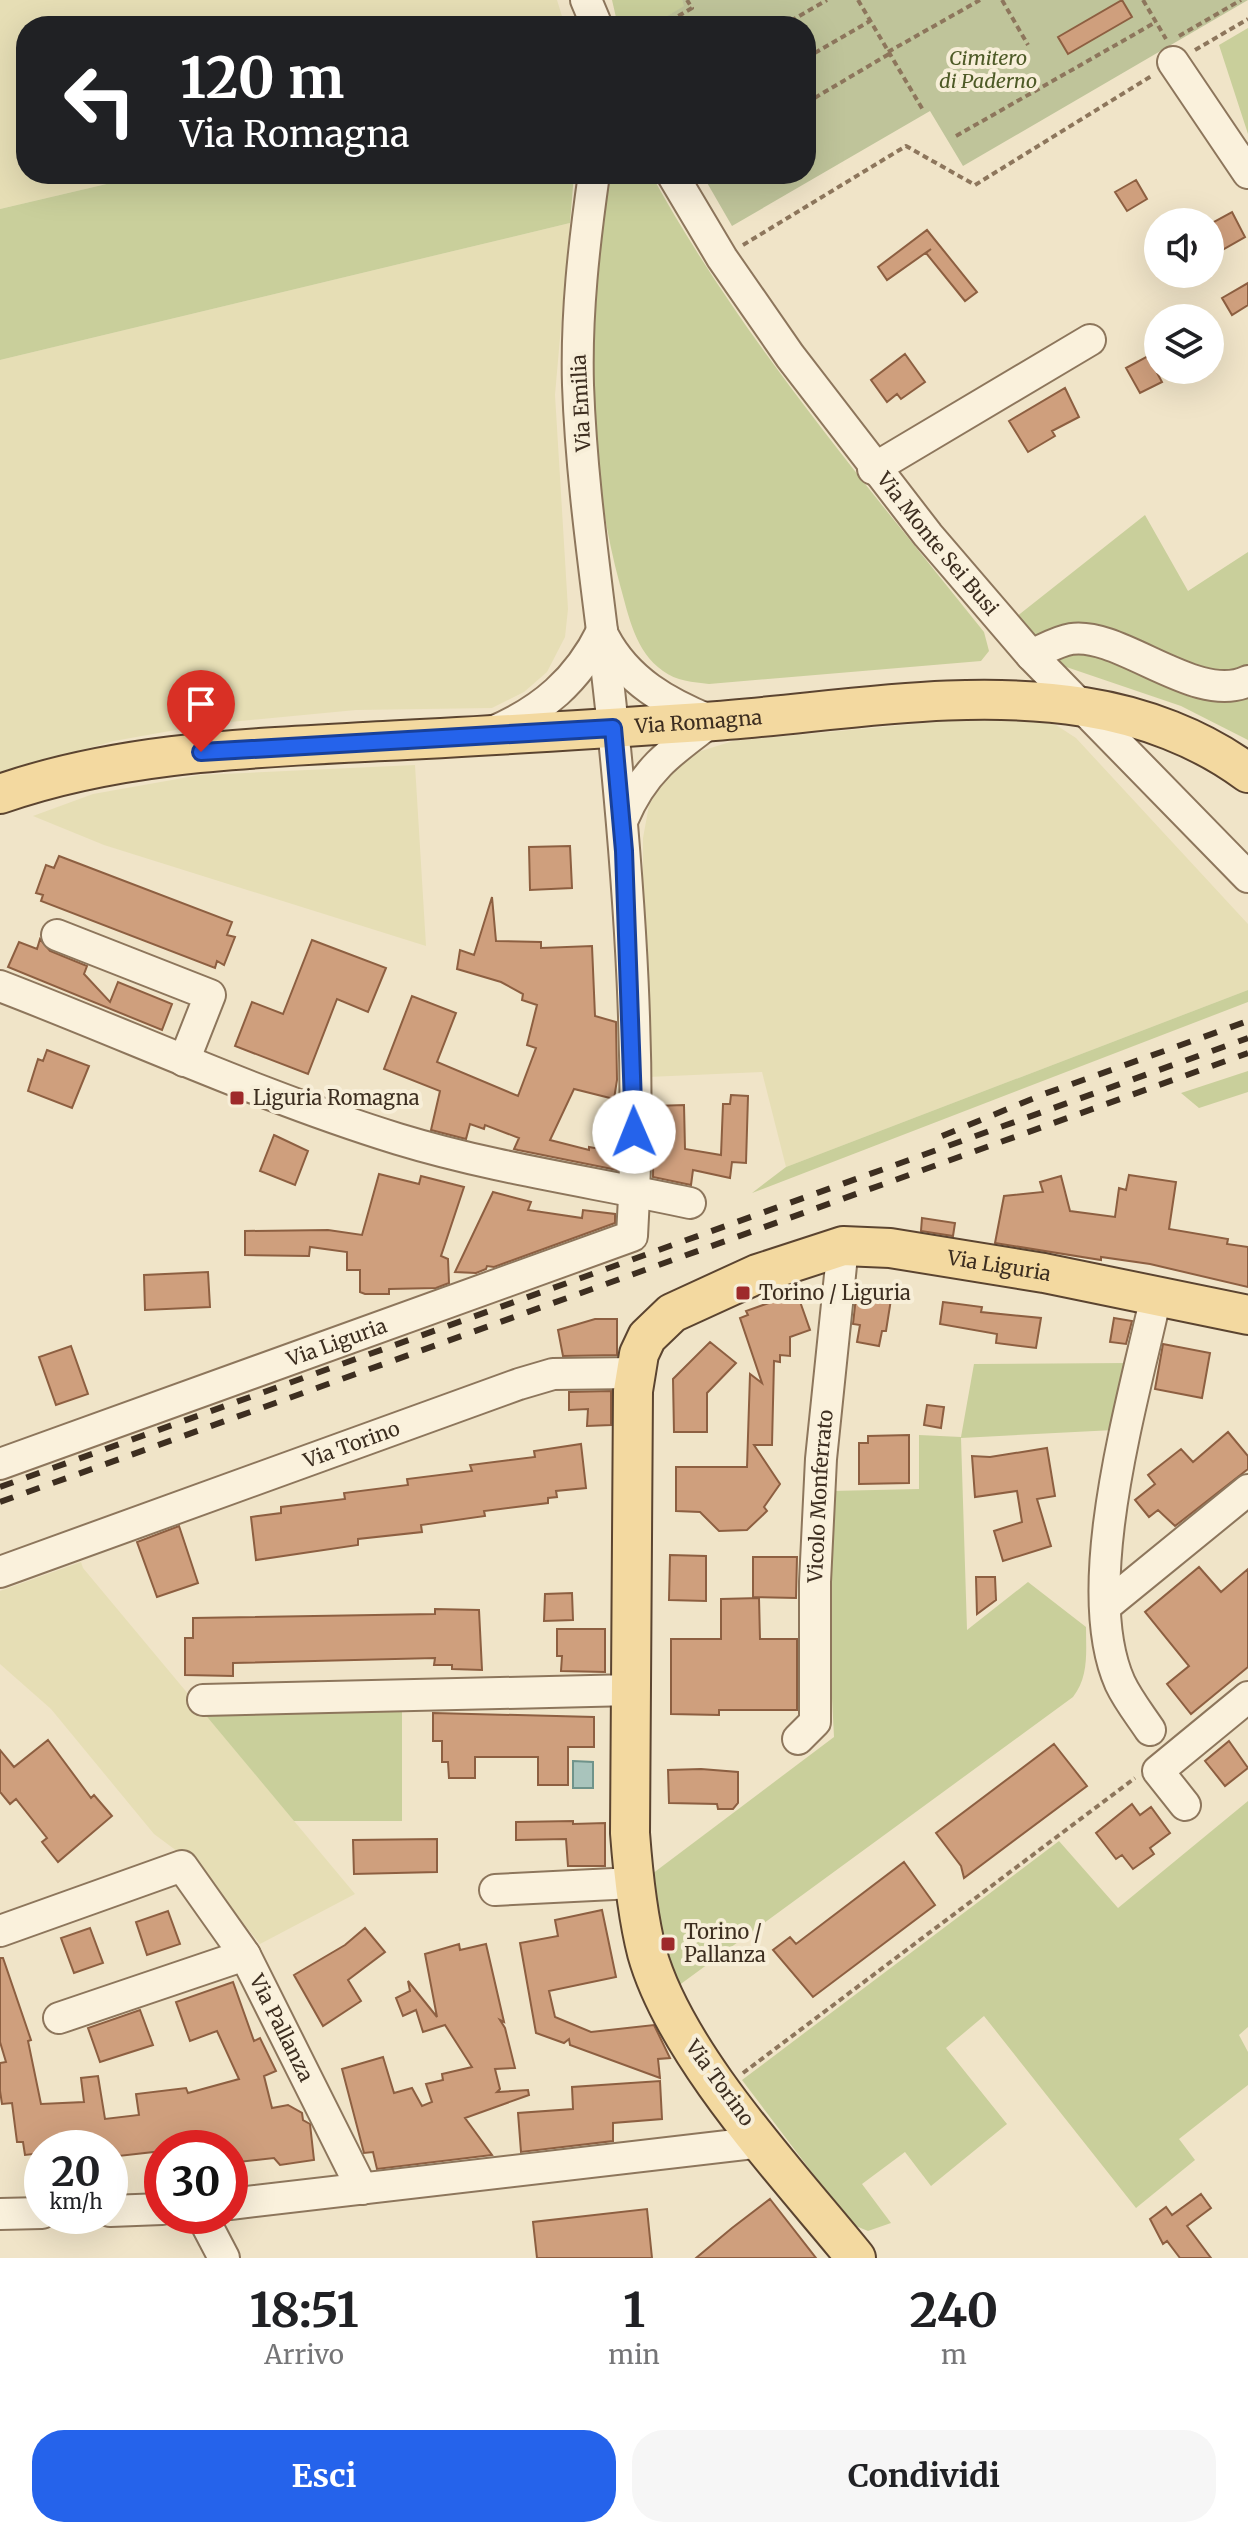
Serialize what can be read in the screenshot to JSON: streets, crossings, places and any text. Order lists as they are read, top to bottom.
{
  "streets": {
    "main road": ["Via Romagna", "Via Liguria", "Via Torino"],
    "street": [
      "Via Emilia",
      "Via Monte Sei Busi",
      "Vicolo Monferrato",
      "Via Pallanza"
    ]
  },
  "crossings": [
    ["Via Emilia", "Via Romagna"],
    ["Via Emilia", "Via Liguria"],
    ["Via Monte Sei Busi", "Via Romagna"],
    ["Via Liguria", "Via Torino"],
    ["Via Liguria", "Vicolo Monferrato"],
    ["Via Torino", "Vicolo Monferrato"]
  ],
  "parks": ["Cimitero di Paderno"],
  "places": {
    "transit": ["Liguria Romagna", "Torino / Liguria", "Torino / Pallanza"]
  },
  "page": {
    "turn": ["120 m", "Via Romagna"],
    "speed": "20 km/h",
    "limit": "30",
    "eta": [
      "18:51",
      "Arrivo",
      "1",
      "min",
      "240",
      "m"
    ],
    "buttons": ["Esci", "Condividi"]
  }
}
